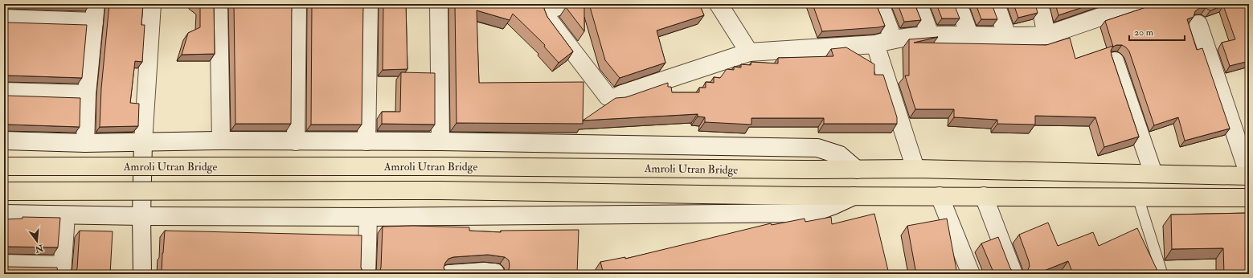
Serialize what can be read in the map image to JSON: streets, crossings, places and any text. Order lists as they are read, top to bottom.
{
  "streets": {
    "main road": ["Amroli Utran Bridge"]
  },
  "scale_bar": "20 m",
  "north": "bottom"
}
